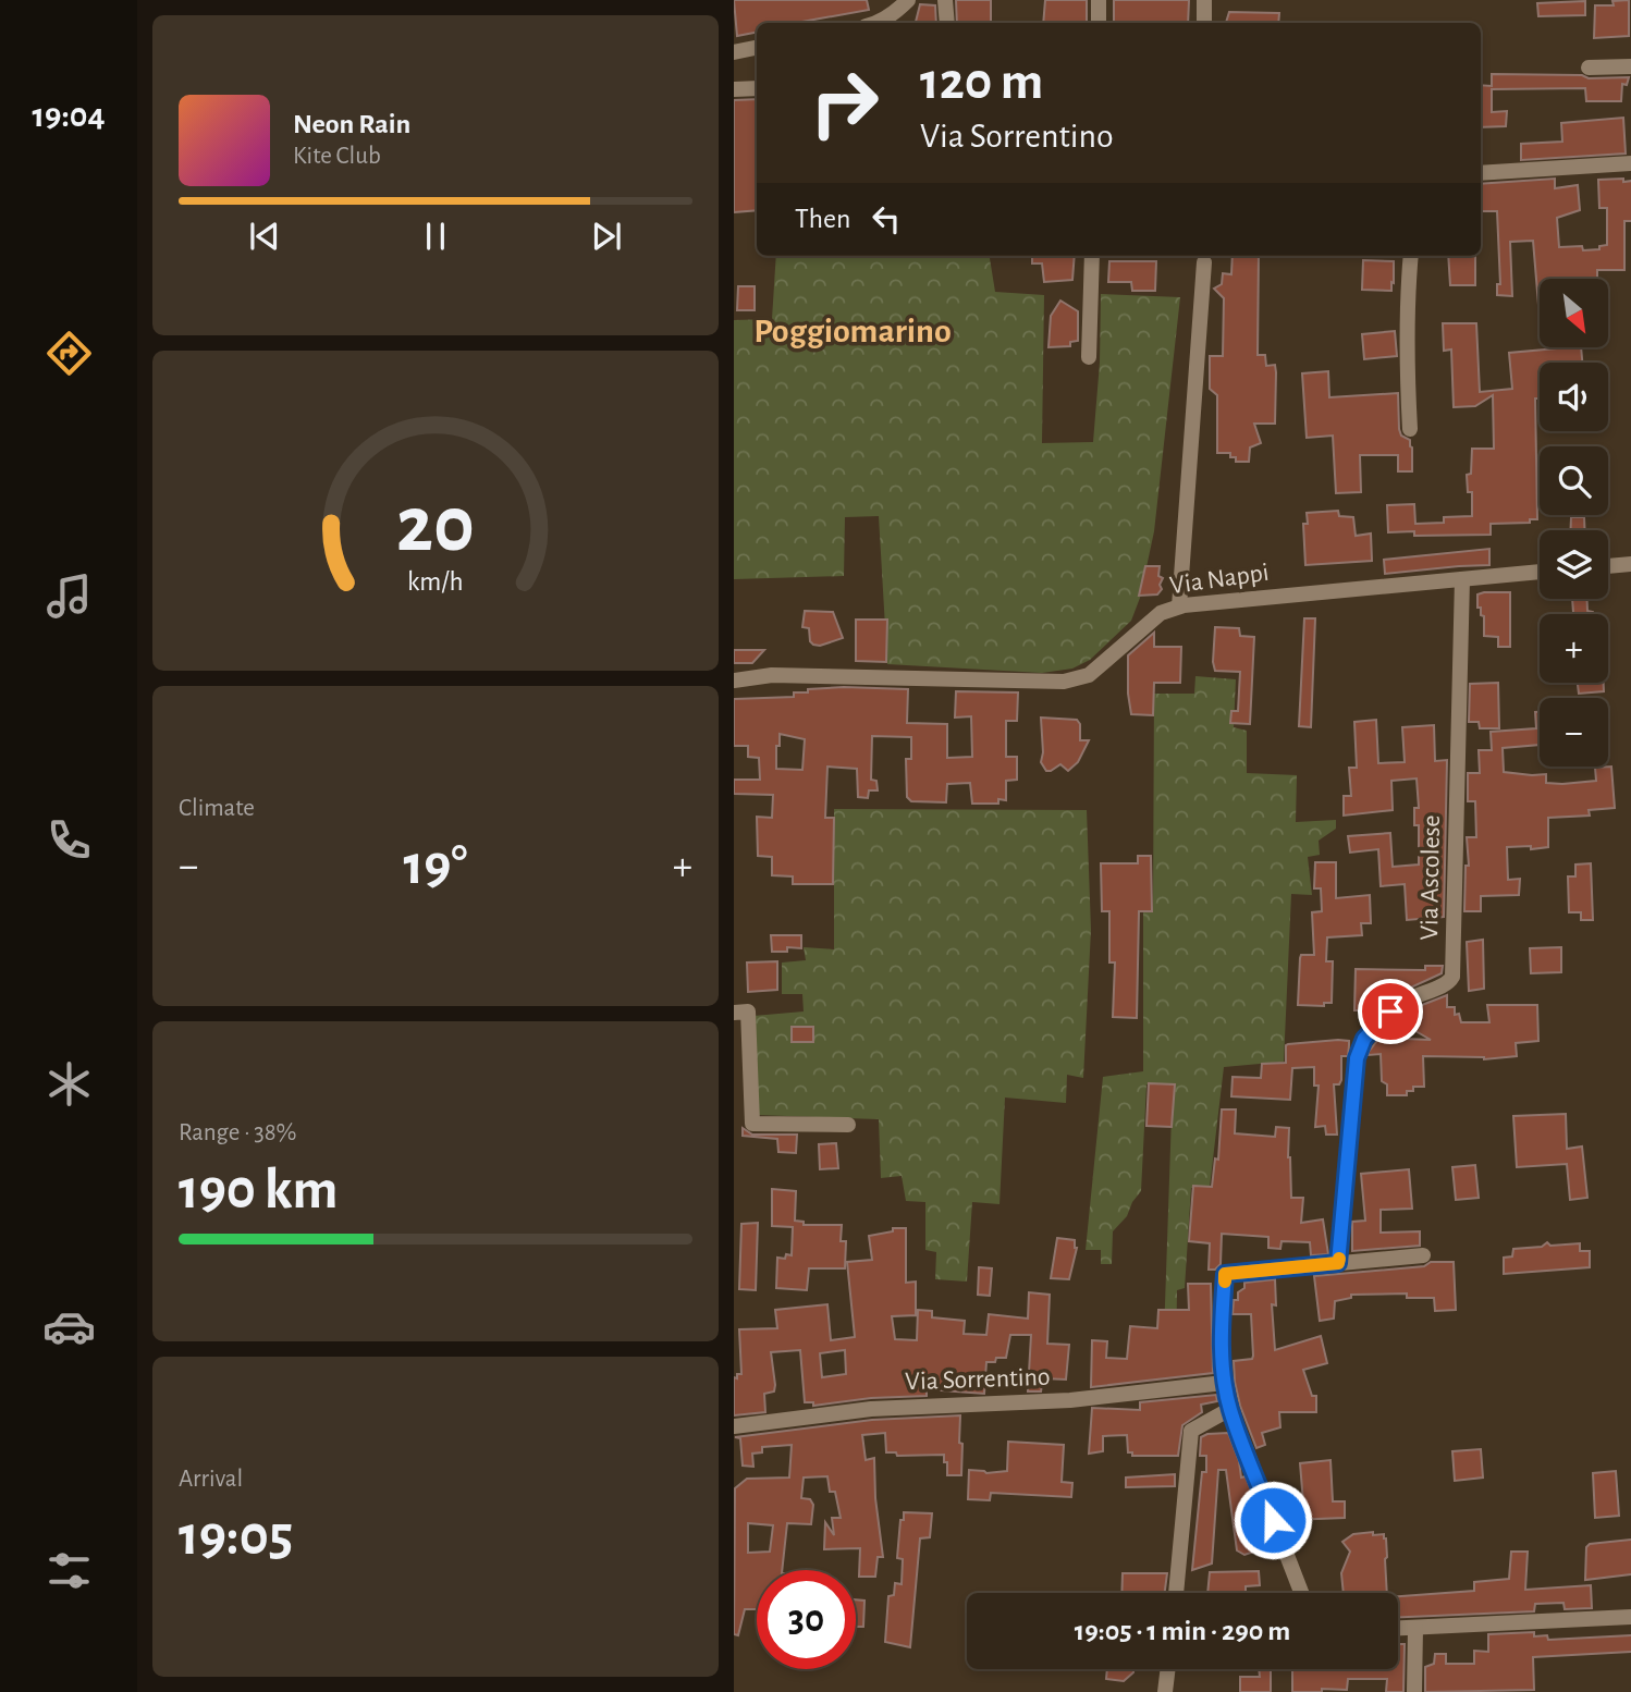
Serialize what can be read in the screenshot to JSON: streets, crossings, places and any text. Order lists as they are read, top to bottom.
{
  "streets": {
    "street": ["Via Nappi", "Via Ascolese", "Via Sorrentino"]
  },
  "crossings": [
    ["Via Nappi", "Via Ascolese"]
  ],
  "districts": ["Poggiomarino"],
  "north": "bottom right",
  "page": {
    "tabs": "19:04",
    "turn": ["120 m", "Via Sorrentino"],
    "song": ["Neon Rain", "Kite Club"],
    "then": "Then",
    "map_buttons": ["+", "−"],
    "tile": [
      "Climate",
      ["Range · 38%", "190 km"],
      ["Arrival", "19:05"]
    ],
    "heat": ["−", "19°", "+"],
    "limit": "30",
    "trip": "19:05 · 1 min · 290 m",
    "gauge": ["20", "km/h"]
  }
}
